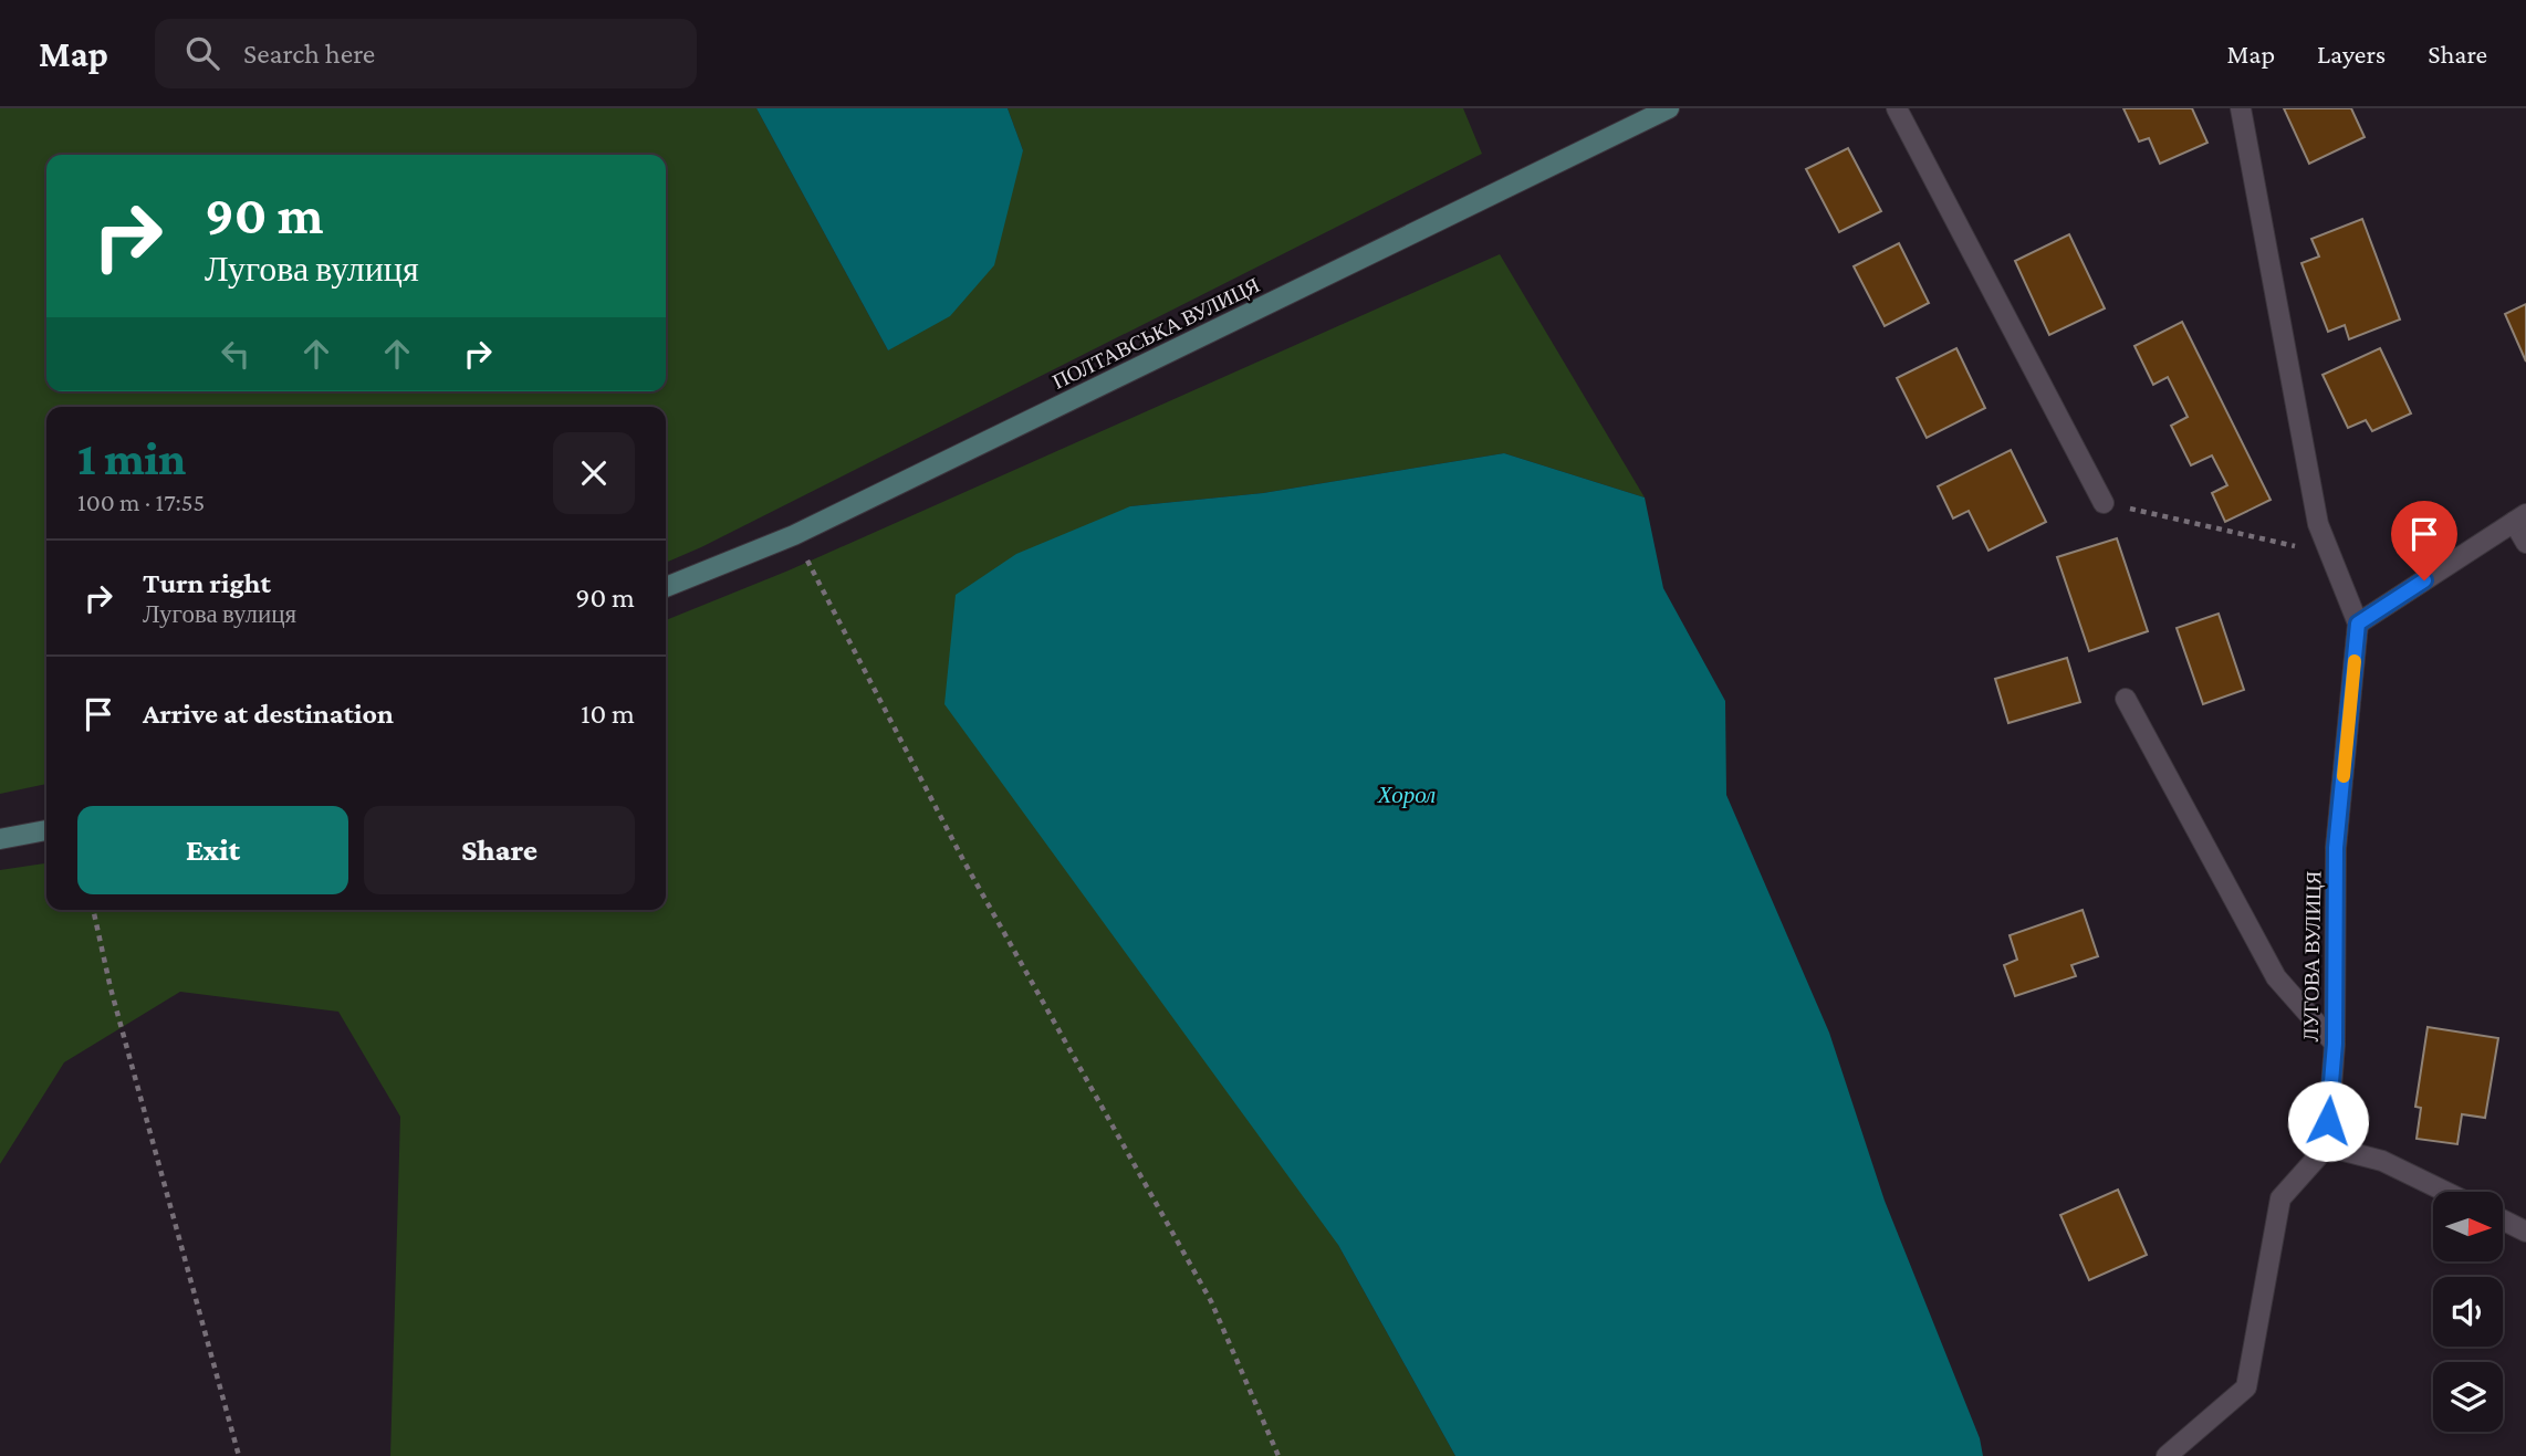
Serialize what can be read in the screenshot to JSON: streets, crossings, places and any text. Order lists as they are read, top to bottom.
{
  "streets": {
    "street": ["ПОЛТАВСЬКА ВУЛИЦЯ", "ЛУГОВА ВУЛИЦЯ"]
  },
  "water": ["Хорол"],
  "north": "right",
  "page": {
    "header": "Map",
    "search": "Search here",
    "nav": ["Map", "Layers", "Share"],
    "turn": ["90 m", "Лугова вулиця"],
    "heading": ["1 min", "100 m · 17:55"],
    "list": [
      {
        "name": "Turn right",
        "note": "Лугова вулиця",
        "value": "90 m"
      },
      {
        "name": "Arrive at destination",
        "value": "10 m"
      }
    ],
    "buttons": ["Exit", "Share"]
  }
}
